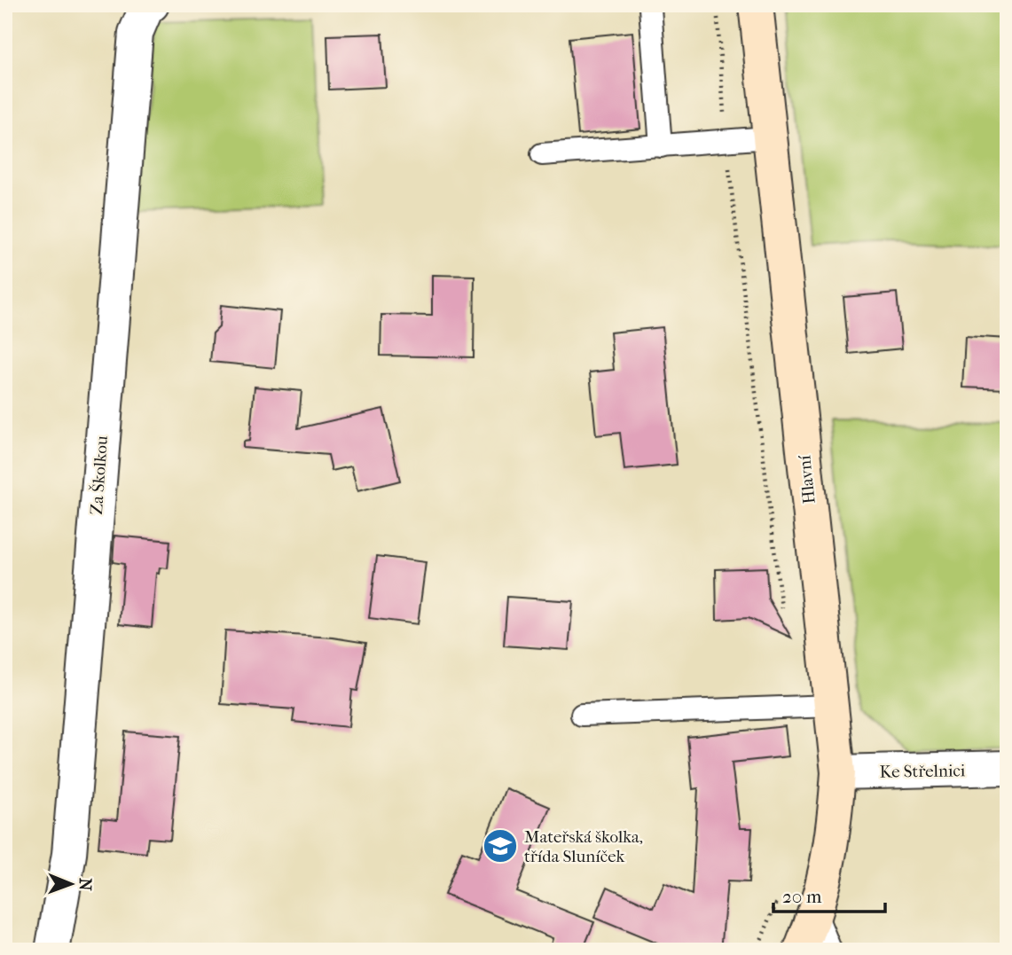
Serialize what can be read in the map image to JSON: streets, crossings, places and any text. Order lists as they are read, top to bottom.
{
  "streets": {
    "street": ["Za Školkou", "Hlavní", "Ke Střelnici"]
  },
  "crossings": [
    ["Hlavní", "Ke Střelnici"]
  ],
  "places": {
    "school or university": ["Mateřská školka, třída Sluníček"]
  },
  "scale_bar": "20 m",
  "north": "right"
}
